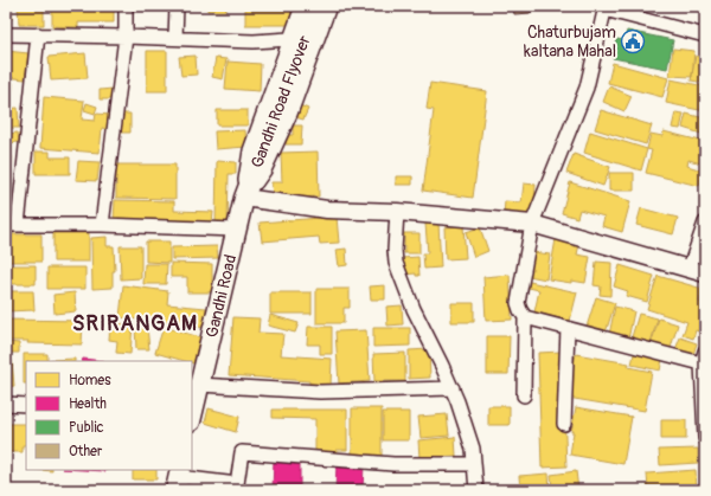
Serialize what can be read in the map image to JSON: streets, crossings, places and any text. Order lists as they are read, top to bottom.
{
  "streets": {
    "main road": ["Gandhi Road Flyover", "Gandhi Road"]
  },
  "crossings": [
    ["Gandhi Road Flyover", "Gandhi Road"]
  ],
  "districts": ["SRIRANGAM"],
  "places": {
    "public building": ["Chaturbujam kaltana Mahal"]
  },
  "legend": [
    "Homes",
    "Health",
    "Public",
    "Other"
  ]
}
